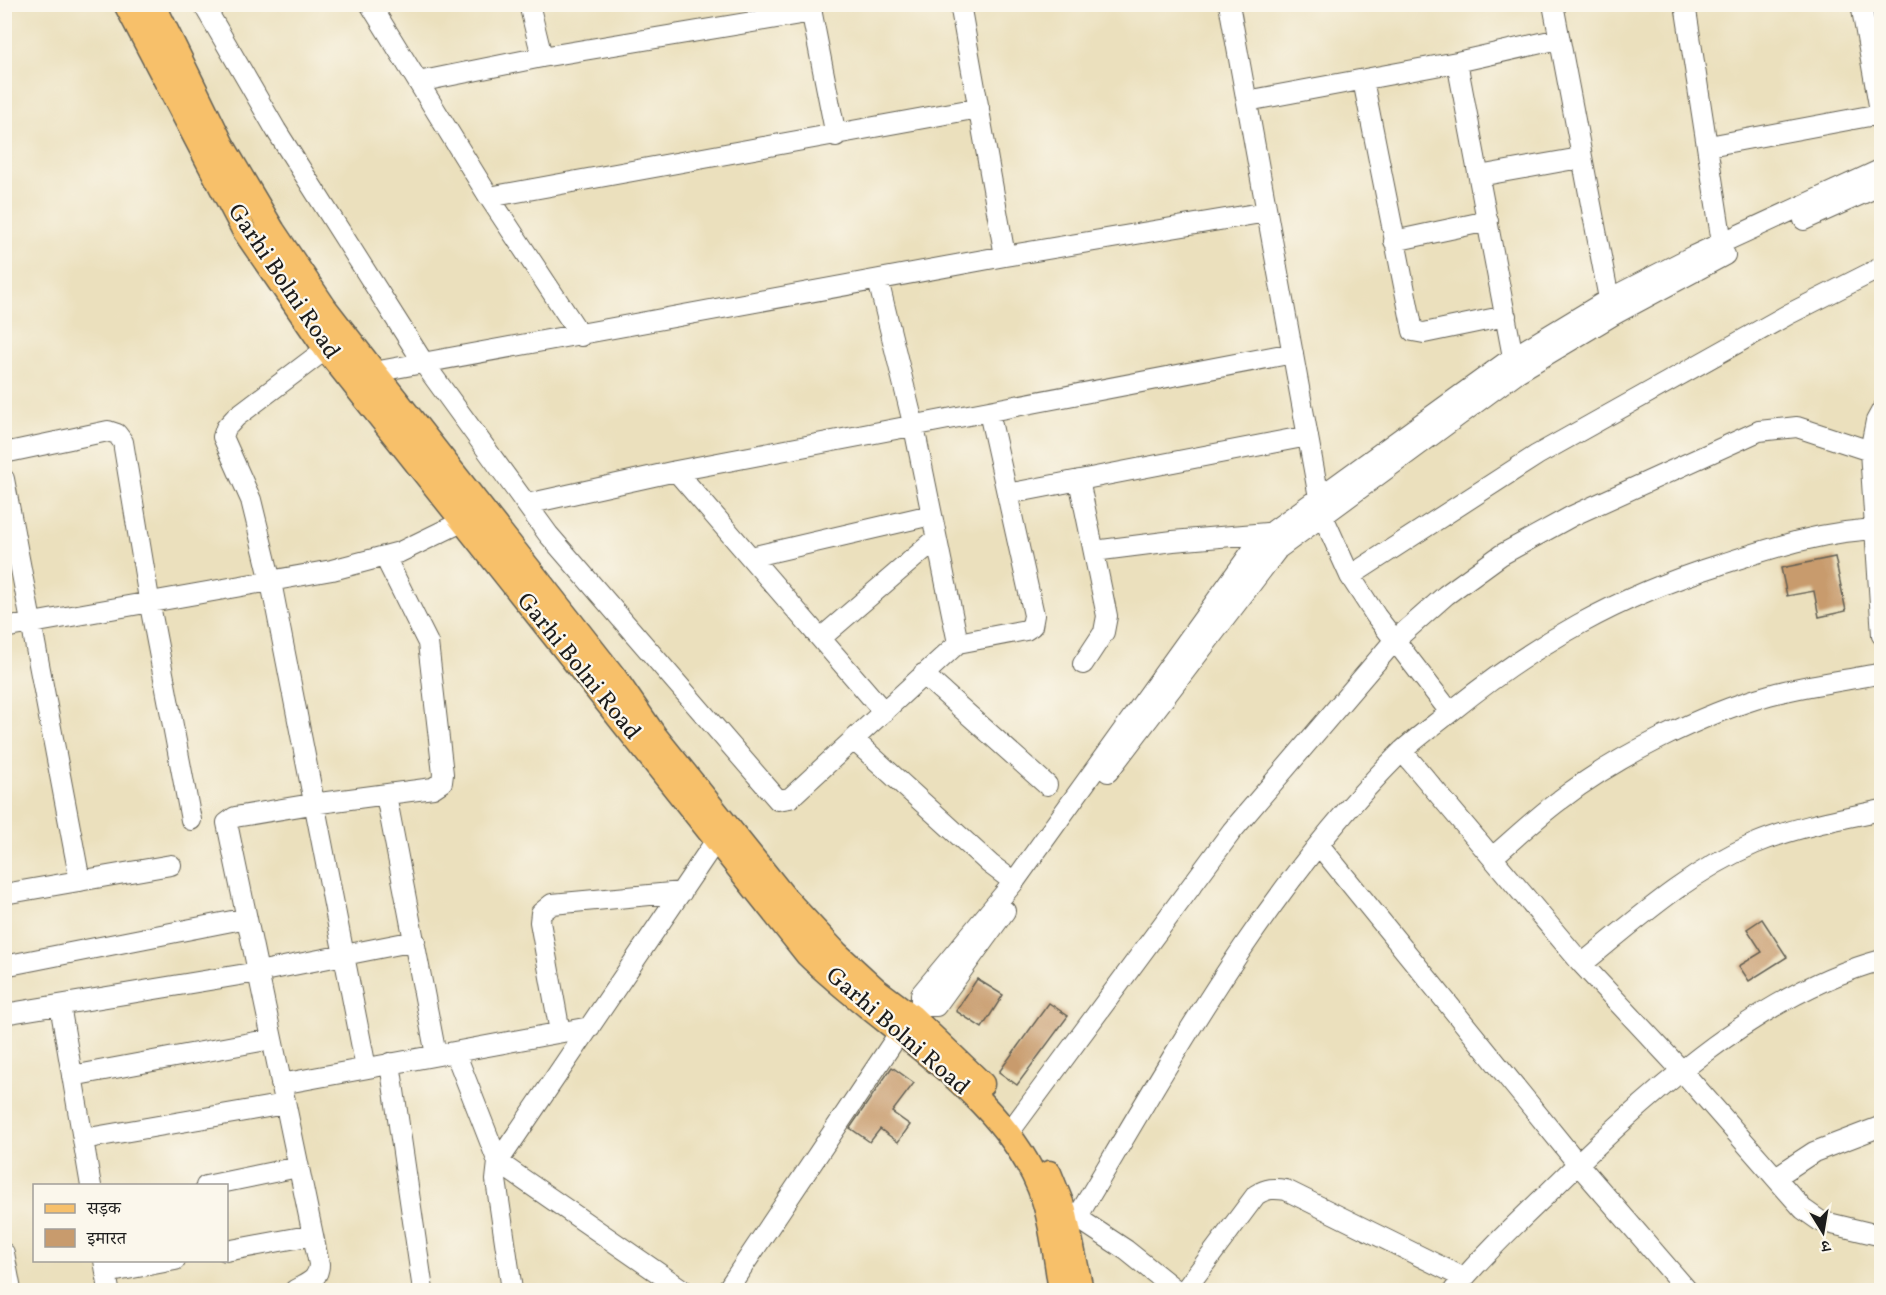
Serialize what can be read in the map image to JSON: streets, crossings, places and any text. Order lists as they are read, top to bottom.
{
  "streets": {
    "main road": ["Garhi Bolni Road"]
  },
  "legend": ["सड़क", "इमारत"],
  "north": "bottom"
}
